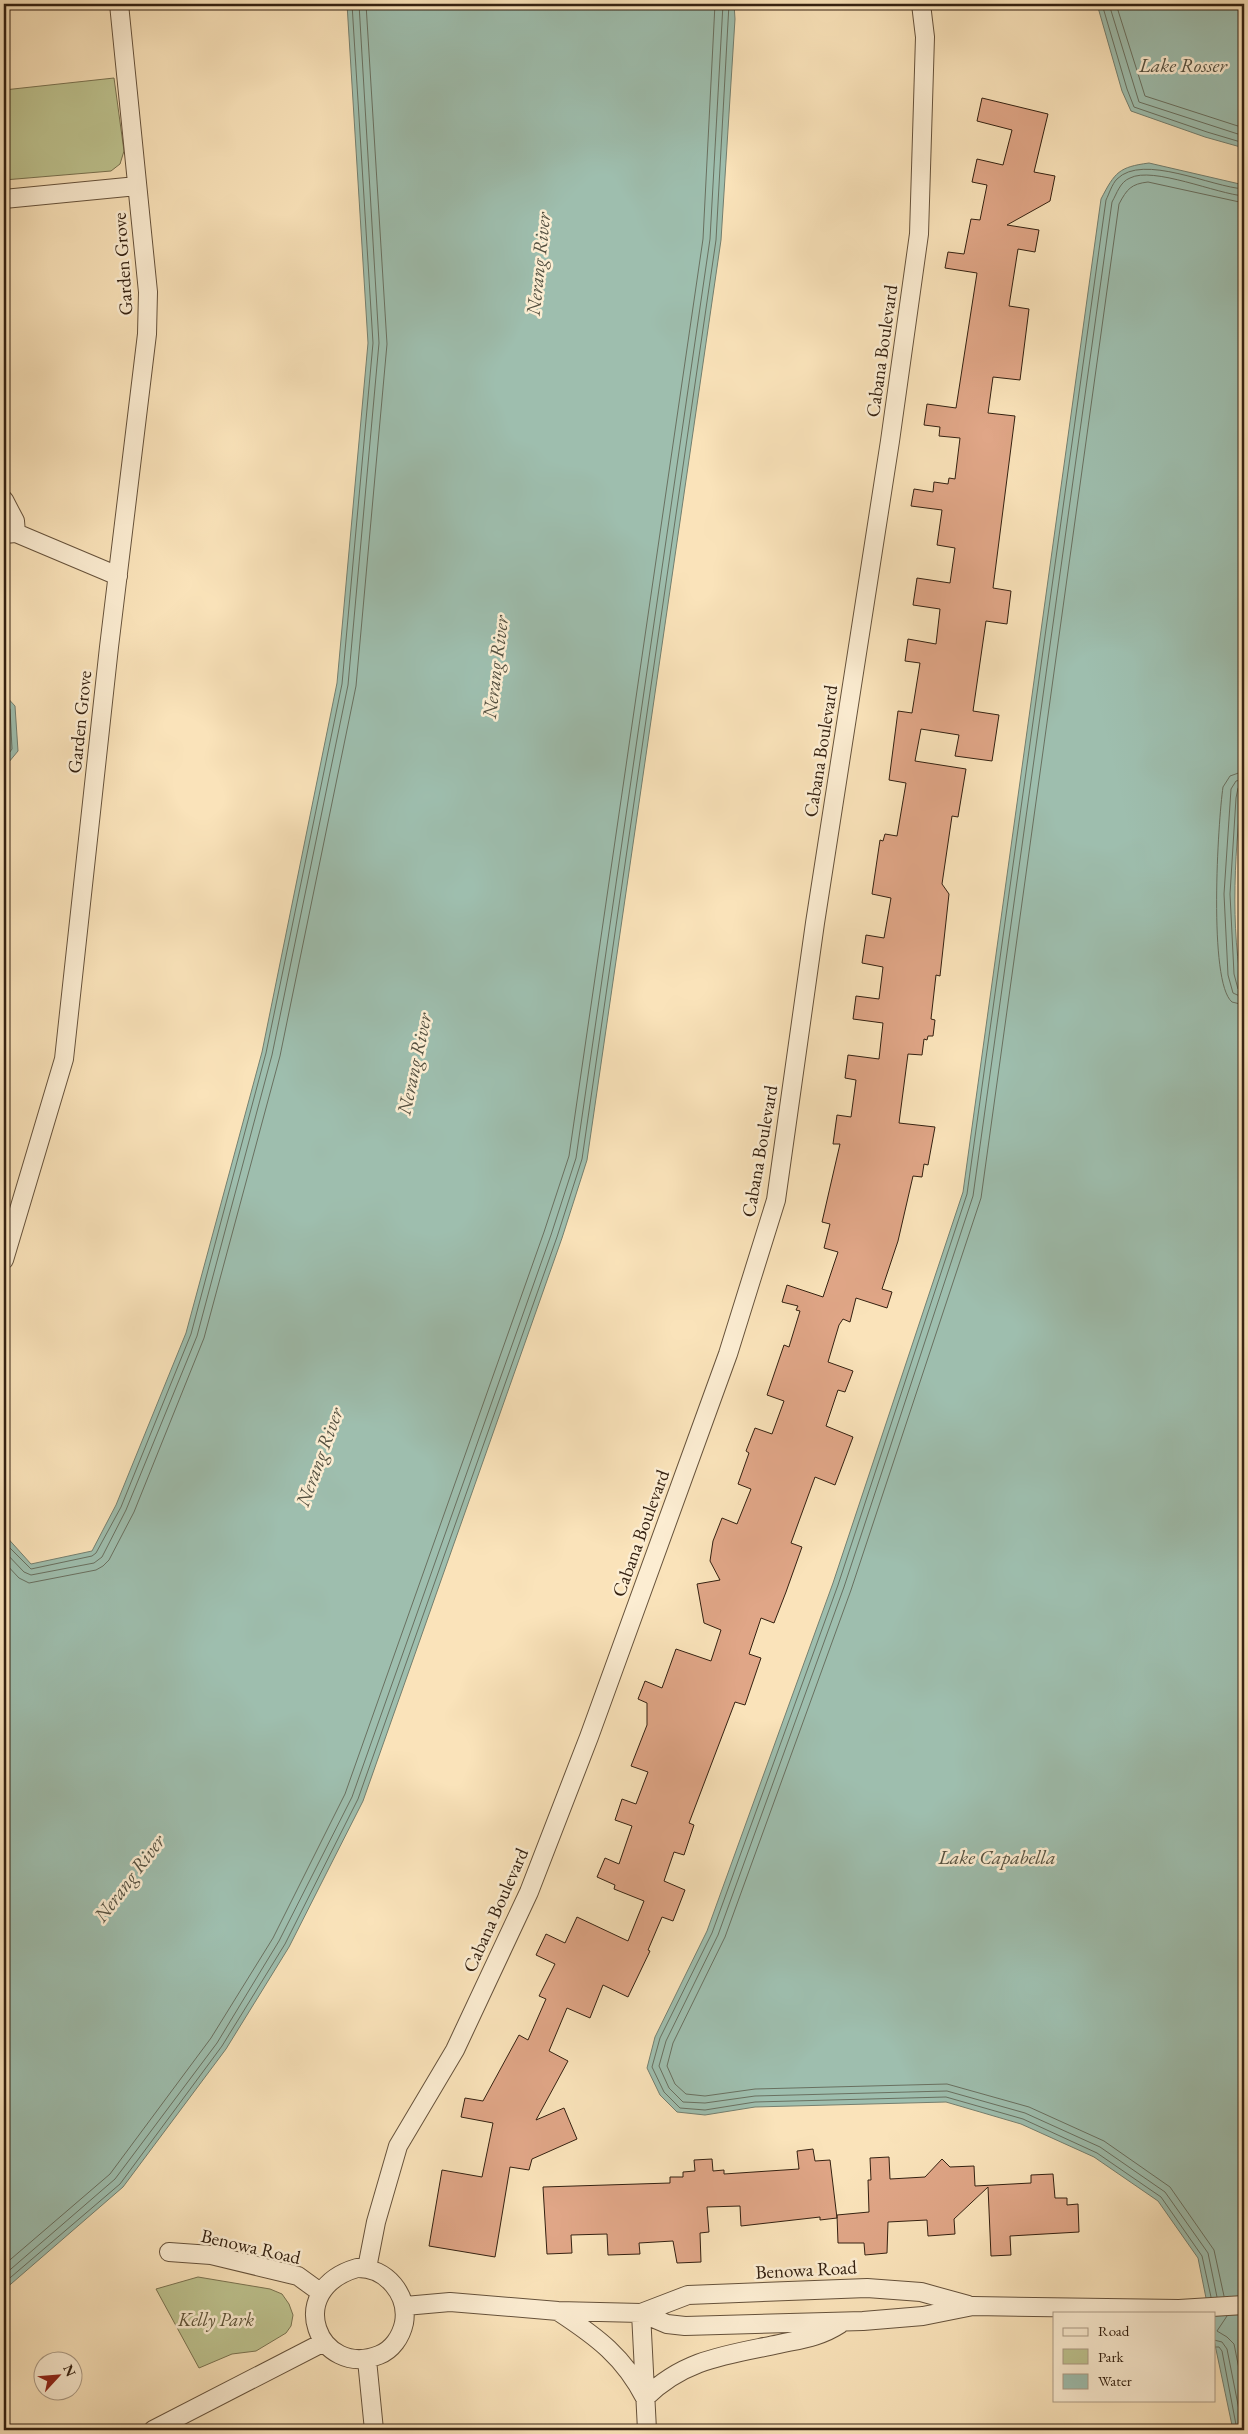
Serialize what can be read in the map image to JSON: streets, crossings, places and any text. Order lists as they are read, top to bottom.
{
  "streets": {
    "street": ["Garden Grove", "Cabana Boulevard", "Benowa Road"]
  },
  "crossings": [
    ["Cabana Boulevard", "Benowa Road"]
  ],
  "water": ["Lake Rosser", "Nerang River", "Lake Capabella"],
  "parks": ["Kelly Park"],
  "legend": ["Road", "Park", "Water"],
  "north": "top right"
}
